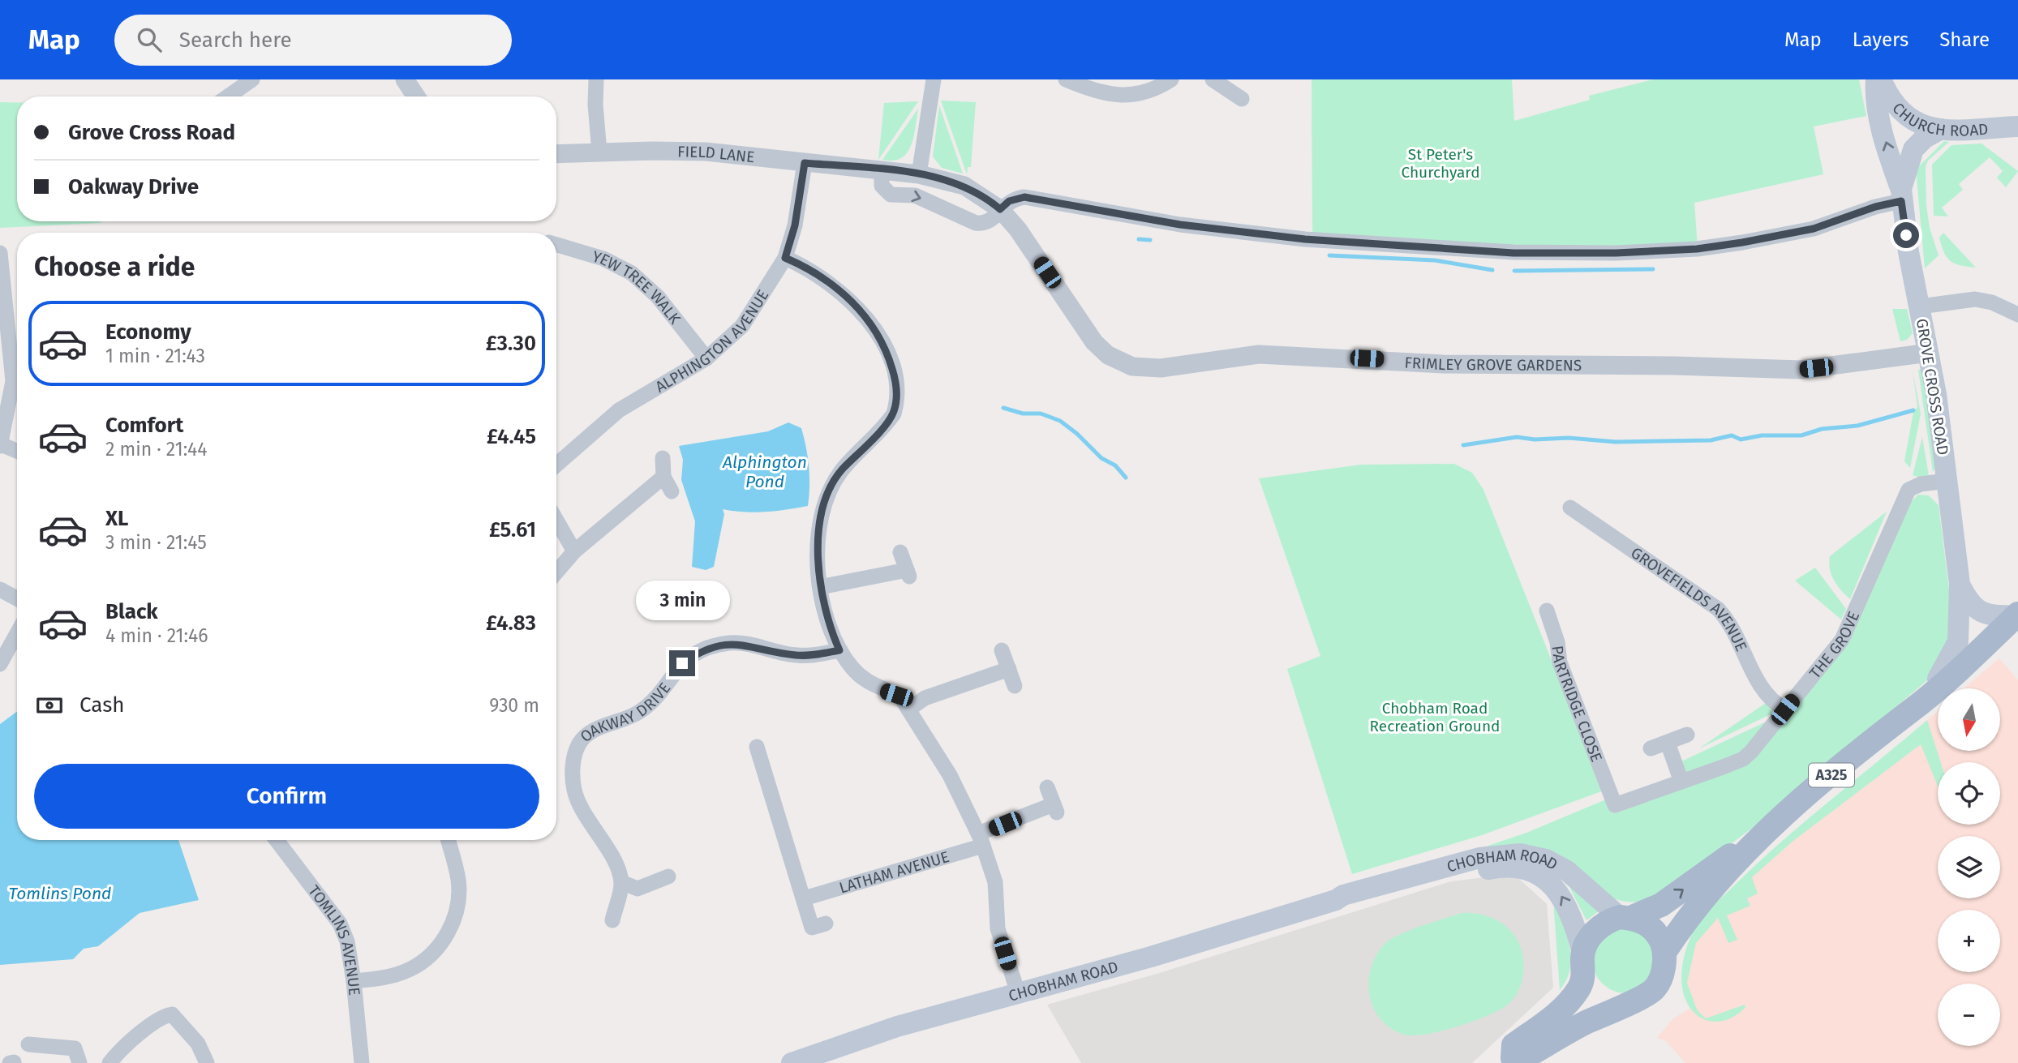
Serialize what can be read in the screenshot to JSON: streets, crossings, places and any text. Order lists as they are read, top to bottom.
{
  "streets": {
    "main road": [
      "CHURCH ROAD",
      "GROVE CROSS ROAD",
      "A325",
      "CHOBHAM ROAD"
    ],
    "street": [
      "FIELD LANE",
      "YEW TREE WALK",
      "ALPHINGTON AVENUE",
      "FRIMLEY GROVE GARDENS",
      "GROVEFIELDS AVENUE",
      "THE GROVE",
      "PARTRIDGE CLOSE",
      "OAKWAY DRIVE",
      "LATHAM AVENUE",
      "TOMLINS AVENUE"
    ]
  },
  "crossings": [
    ["CHURCH ROAD", "GROVE CROSS ROAD"],
    ["FIELD LANE", "ALPHINGTON AVENUE"],
    ["FIELD LANE", "FRIMLEY GROVE GARDENS"],
    ["YEW TREE WALK", "ALPHINGTON AVENUE"],
    ["FRIMLEY GROVE GARDENS", "GROVE CROSS ROAD"],
    ["GROVE CROSS ROAD", "THE GROVE"],
    ["GROVE CROSS ROAD", "A325"],
    ["GROVEFIELDS AVENUE", "THE GROVE"],
    ["THE GROVE", "PARTRIDGE CLOSE"],
    ["A325", "CHOBHAM ROAD"]
  ],
  "water": ["Alphington Pond", "Tomlins Pond"],
  "parks": ["St Peter's Churchyard", "Chobham Road Recreation Ground"],
  "north": "bottom",
  "page": {
    "header": "Map",
    "search": "Search here",
    "nav": ["Map", "Layers", "Share"],
    "banner": ["Grove Cross Road", "Oakway Drive"],
    "heading": "Choose a ride",
    "list": [
      {
        "name": "Economy",
        "note": "1 min · 21:43",
        "value": "£3.30"
      },
      {
        "name": "Comfort",
        "note": "2 min · 21:44",
        "value": "£4.45"
      },
      {
        "name": "XL",
        "note": "3 min · 21:45",
        "value": "£5.61"
      },
      {
        "name": "Black",
        "note": "4 min · 21:46",
        "value": "£4.83"
      }
    ],
    "bubble": "3 min",
    "pay": ["Cash", "930 m"],
    "map_buttons": ["+", "−"],
    "buttons": "Confirm"
  }
}
